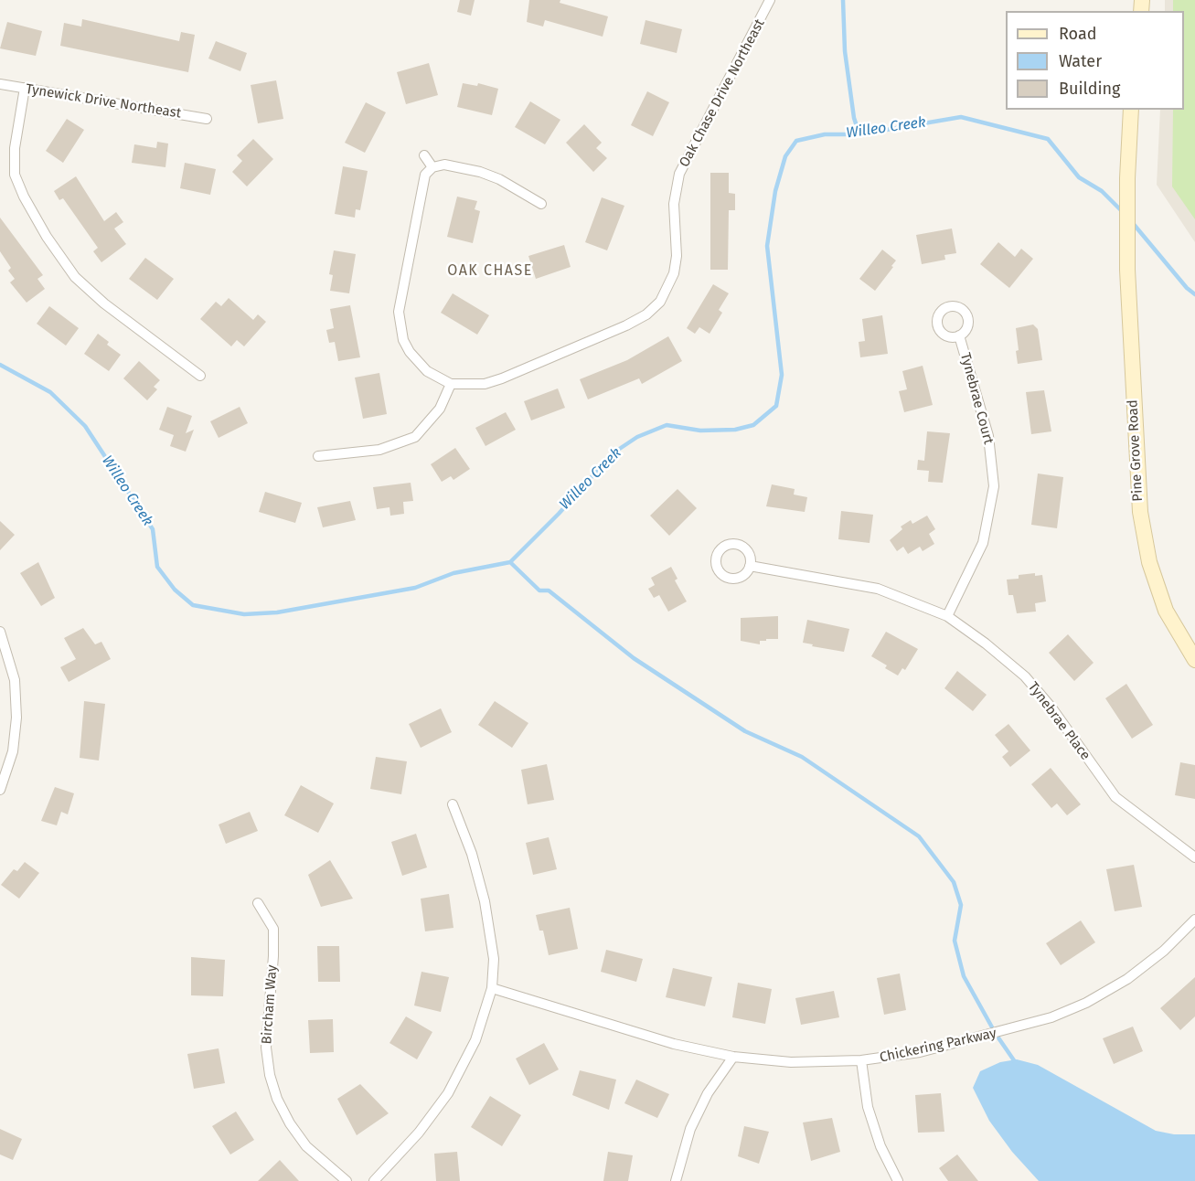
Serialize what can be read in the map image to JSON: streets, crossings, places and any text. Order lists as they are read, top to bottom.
{
  "streets": {
    "main road": ["Pine Grove Road"],
    "street": [
      "Oak Chase Drive Northeast",
      "Tynewick Drive Northeast",
      "Tynebrae Court",
      "Tynebrae Place",
      "Bircham Way",
      "Chickering Parkway"
    ]
  },
  "crossings": [
    ["Tynebrae Court", "Tynebrae Place"]
  ],
  "districts": ["OAK CHASE"],
  "water": ["Willeo Creek"],
  "legend": ["Road", "Water", "Building"]
}
